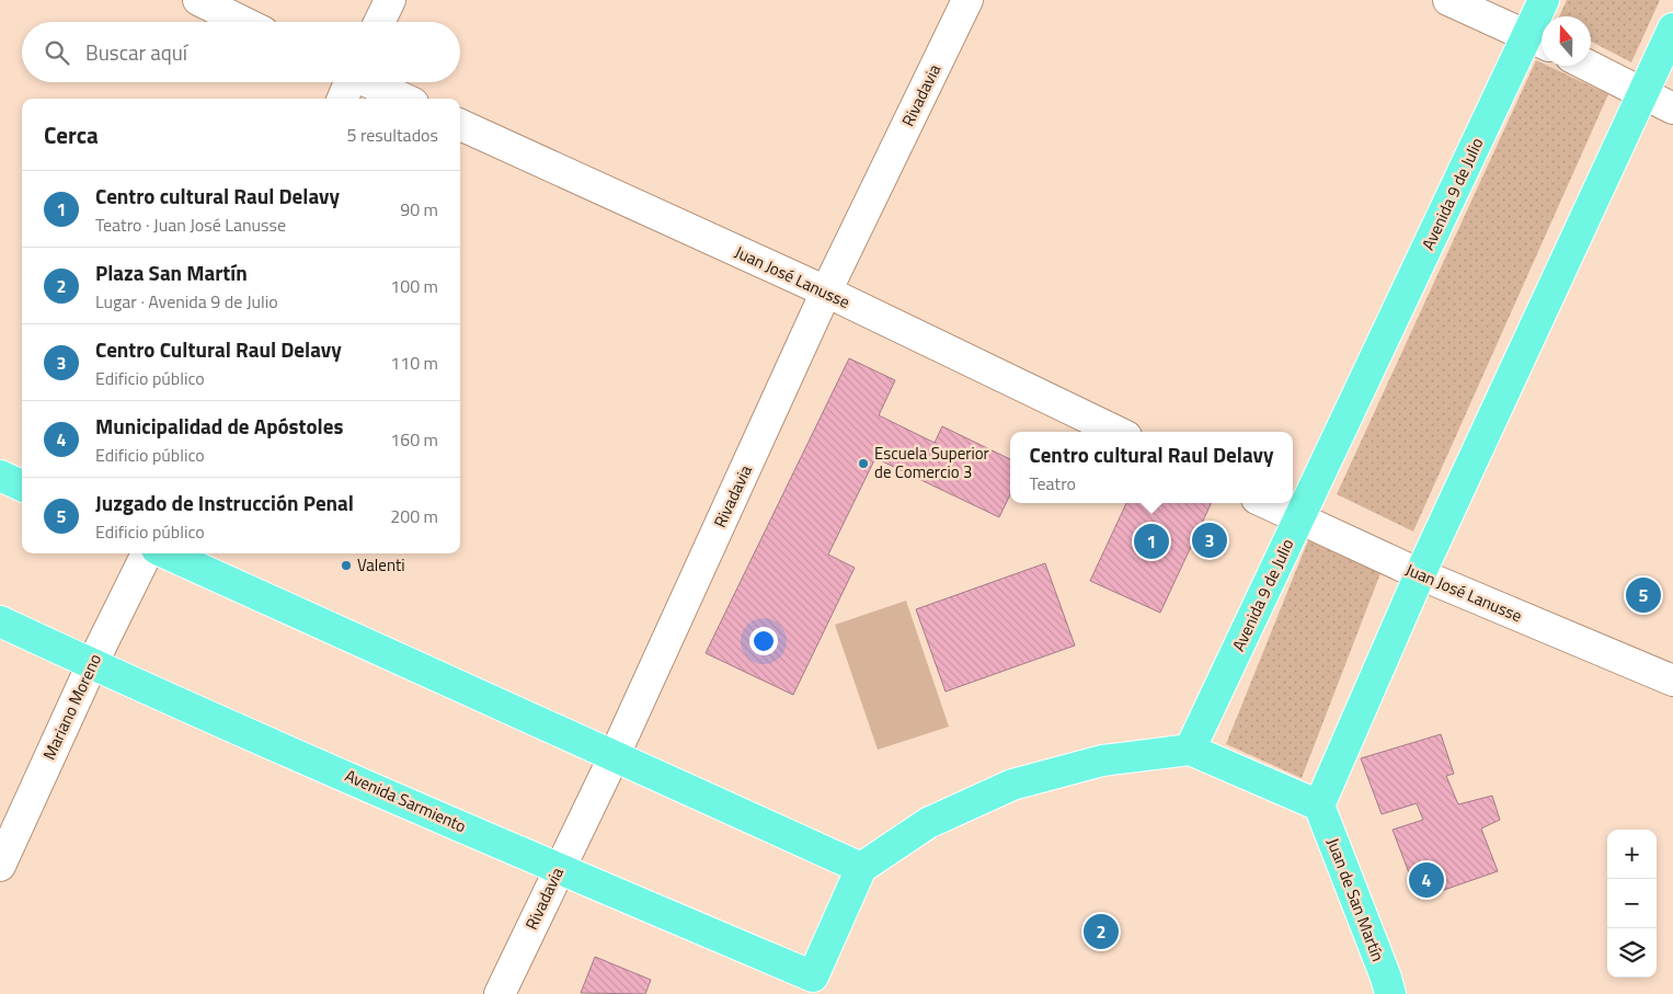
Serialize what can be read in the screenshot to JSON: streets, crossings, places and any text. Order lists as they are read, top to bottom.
{
  "streets": {
    "main road": ["Avenida 9 de Julio", "Avenida Sarmiento", "Juan de San Martín"],
    "street": ["Rivadavia", "Juan José Lanusse", "Mariano Moreno"]
  },
  "crossings": [
    ["Rivadavia", "Juan José Lanusse"],
    ["Rivadavia", "Avenida Sarmiento"],
    ["Avenida 9 de Julio", "Juan José Lanusse"],
    ["Mariano Moreno", "Avenida Sarmiento"]
  ],
  "places": ["Escuela Superior de Comercio 3", "Valenti"],
  "north": "top",
  "page": {
    "search": "Buscar aquí",
    "heading": ["Cerca", "5 resultados"],
    "list": [
      {
        "mark": "1",
        "name": "Centro cultural Raul Delavy",
        "note": "Teatro · Juan José Lanusse",
        "value": "90 m"
      },
      {
        "mark": "2",
        "name": "Plaza San Martín",
        "note": "Lugar · Avenida 9 de Julio",
        "value": "100 m"
      },
      {
        "mark": "3",
        "name": "Centro Cultural Raul Delavy",
        "note": "Edificio público",
        "value": "110 m"
      },
      {
        "mark": "4",
        "name": "Municipalidad de Apóstoles",
        "note": "Edificio público",
        "value": "160 m"
      },
      {
        "mark": "5",
        "name": "Juzgado de Instrucción Penal",
        "note": "Edificio público",
        "value": "200 m"
      }
    ],
    "popup": ["Centro cultural Raul Delavy", "Teatro"],
    "pins": [
      "3",
      "1",
      "5",
      "4",
      "2"
    ],
    "map_buttons": ["+", "−"]
  }
}
